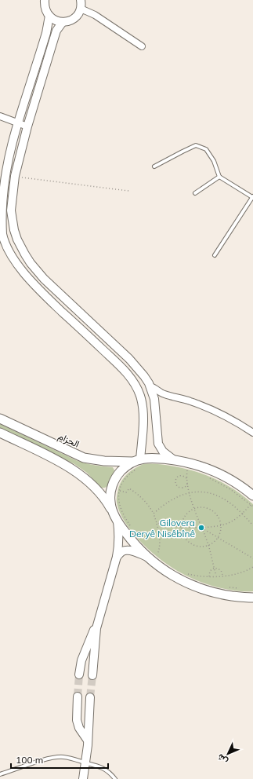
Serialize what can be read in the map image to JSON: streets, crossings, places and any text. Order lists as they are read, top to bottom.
{
  "streets": {
    "main road": ["الحزام"]
  },
  "places": ["Gilovera Deryê Nisêbînê"],
  "scale_bar": "100 m",
  "north": "bottom left"
}
